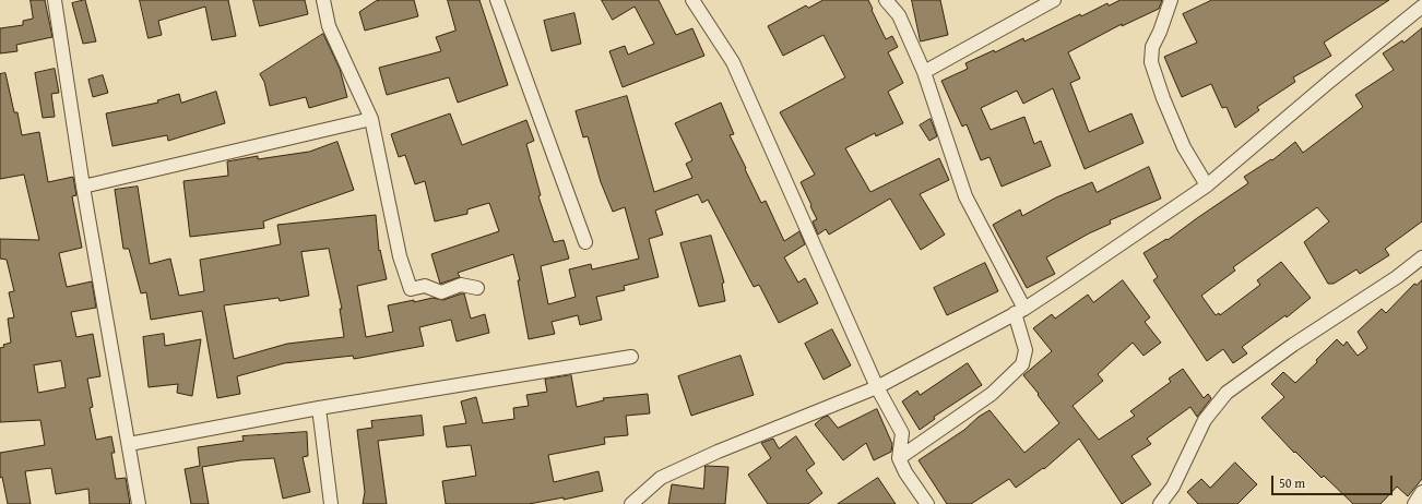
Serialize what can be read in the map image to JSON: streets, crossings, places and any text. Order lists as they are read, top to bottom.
{
  "scale_bar": "50 m"
}
